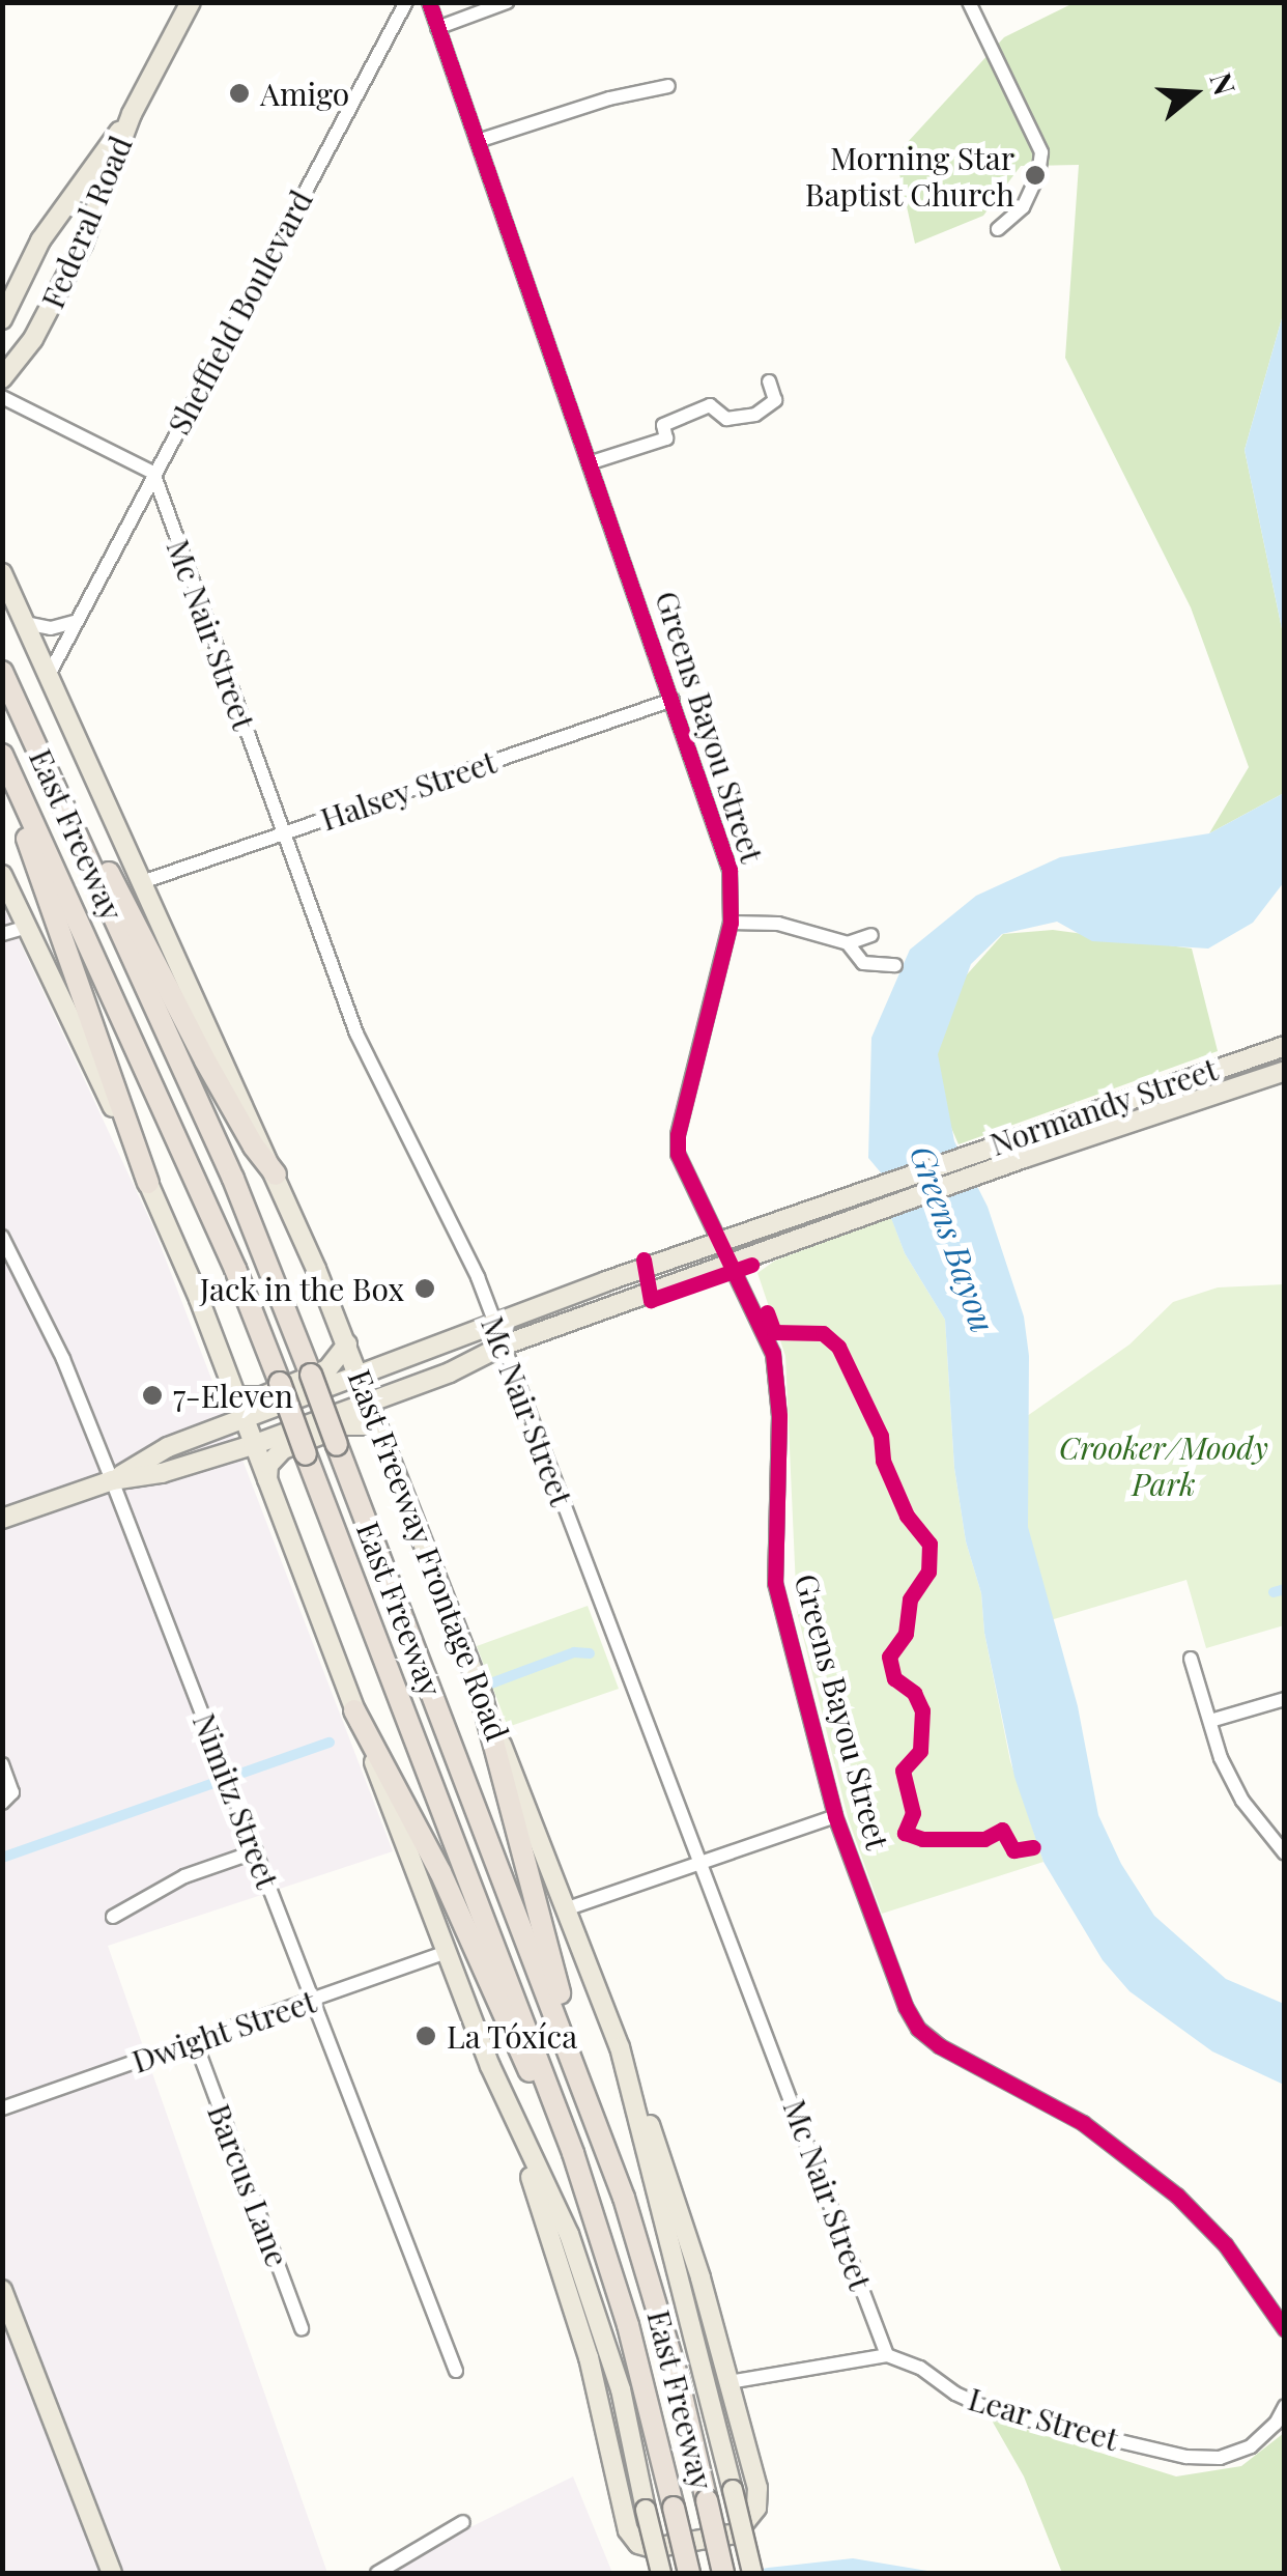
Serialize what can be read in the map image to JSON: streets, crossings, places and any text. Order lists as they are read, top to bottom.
{
  "streets": {
    "highway": ["East Freeway"],
    "main road": ["Federal Road", "Normandy Street", "East Freeway Frontage Road"],
    "street": [
      "Sheffield Boulevard",
      "Mc Nair Street",
      "Greens Bayou Street",
      "Halsey Street",
      "Nimitz Street",
      "Dwight Street",
      "Barcus Lane",
      "Lear Street"
    ]
  },
  "crossings": [
    ["Sheffield Boulevard", "Mc Nair Street"],
    ["Sheffield Boulevard", "East Freeway Frontage Road"],
    ["Mc Nair Street", "Halsey Street"],
    ["Mc Nair Street", "Normandy Street"],
    ["Mc Nair Street", "Lear Street"],
    ["Greens Bayou Street", "Halsey Street"],
    ["Greens Bayou Street", "Normandy Street"],
    ["Halsey Street", "East Freeway Frontage Road"],
    ["Normandy Street", "East Freeway Frontage Road"],
    ["Normandy Street", "Nimitz Street"],
    ["Nimitz Street", "Dwight Street"],
    ["Dwight Street", "Barcus Lane"]
  ],
  "water": ["Greens Bayou"],
  "parks": ["Crooker/Moody Park"],
  "places": [
    "Amigo",
    "Morning Star Baptist Church",
    "Jack in the Box",
    "7-Eleven",
    "La Tóxíca"
  ],
  "north": "right"
}
